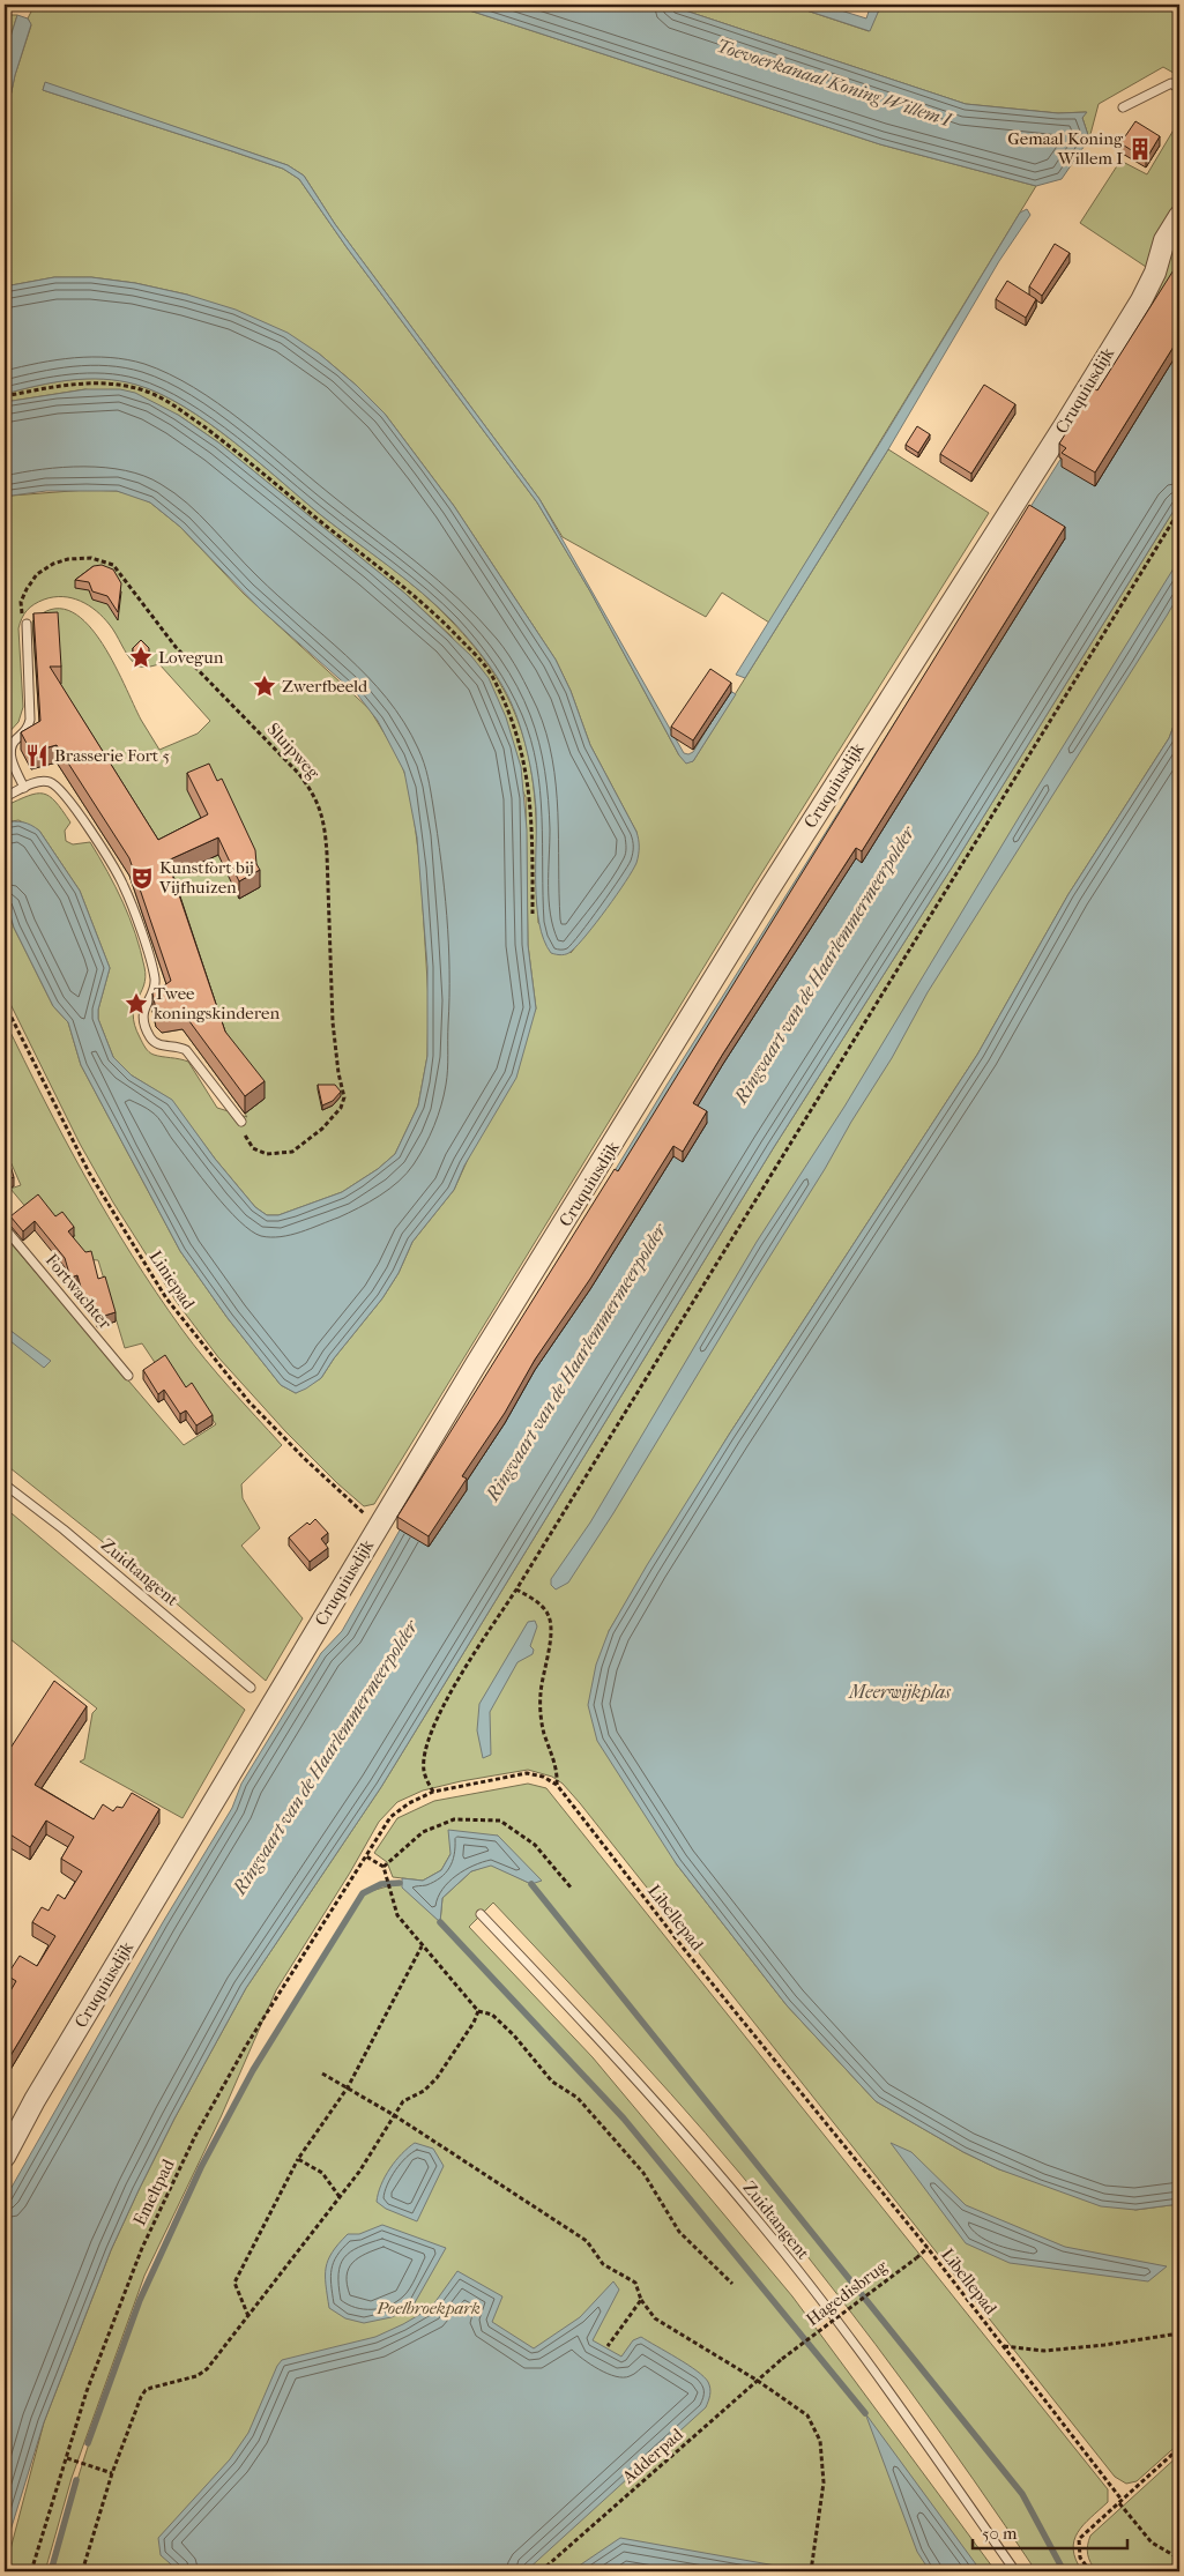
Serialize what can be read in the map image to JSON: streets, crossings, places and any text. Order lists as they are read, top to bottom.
{
  "streets": {
    "street": ["Cruquiusdijk"],
    "lane": ["Fortwachter", "Zuidtangent"],
    "path": [
      "Sluipweg",
      "Liniepad",
      "Libellepad",
      "Emeltpad",
      "Hagedisbrug",
      "Adderpad"
    ]
  },
  "crossings": [
    ["Cruquiusdijk", "Liniepad"],
    ["Libellepad", "Hagedisbrug"],
    ["Hagedisbrug", "Adderpad"]
  ],
  "water": ["Toevoerkanaal Koning Willem I", "Ringvaart van de Haarlemmermeerpolder", "Meerwijkplas"],
  "parks": ["Poelbroekpark"],
  "places": {
    "building": ["Gemaal Koning Willem I"],
    "place": ["Lovegun", "Zwerfbeeld", "Twee koningskinderen"],
    "restaurant": ["Brasserie Fort 5"],
    "theatre": ["Kunstfort bij Vijfhuizen"]
  },
  "scale_bar": "50 m"
}
